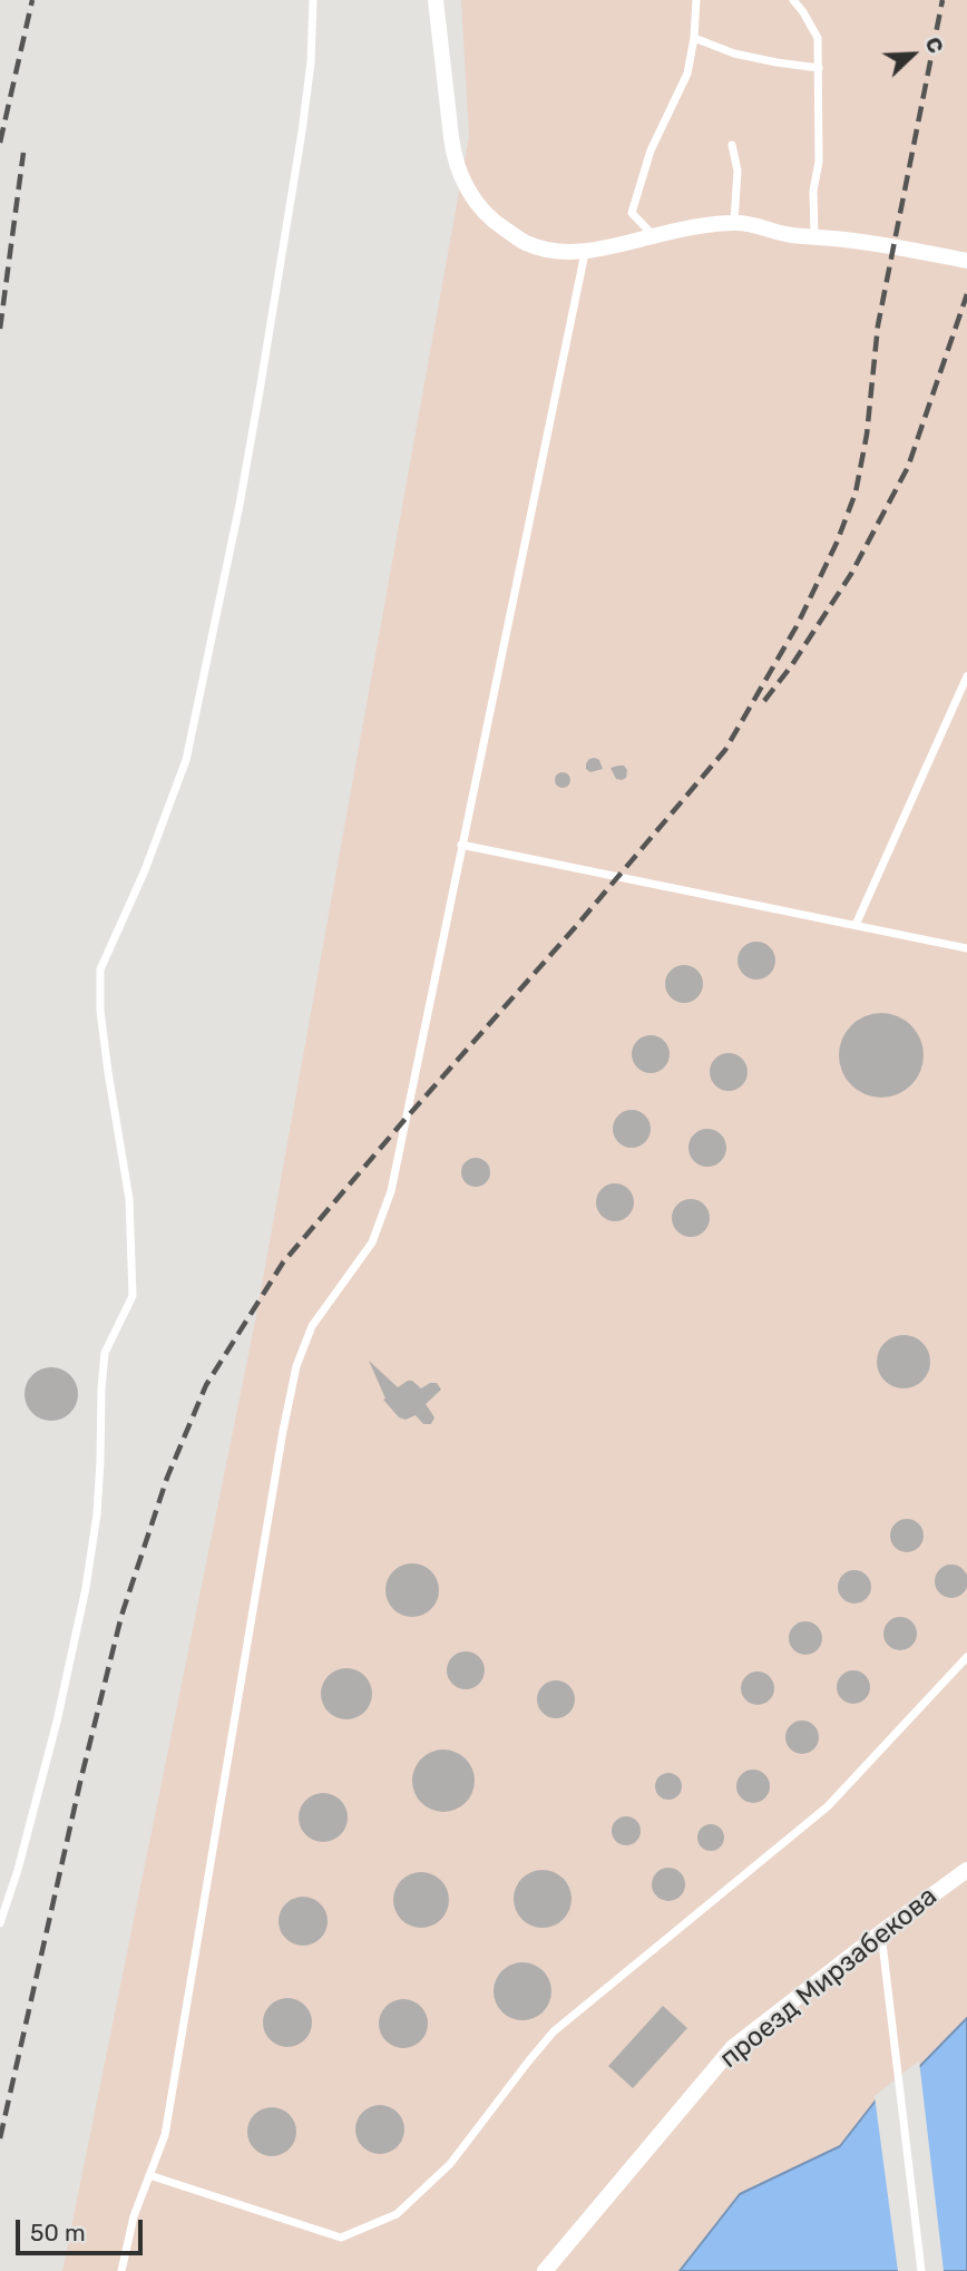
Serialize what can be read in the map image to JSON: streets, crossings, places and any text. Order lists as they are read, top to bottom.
{
  "streets": {
    "street": ["проезд Мирзабекова"]
  },
  "scale_bar": "50 m",
  "north": "top right"
}
